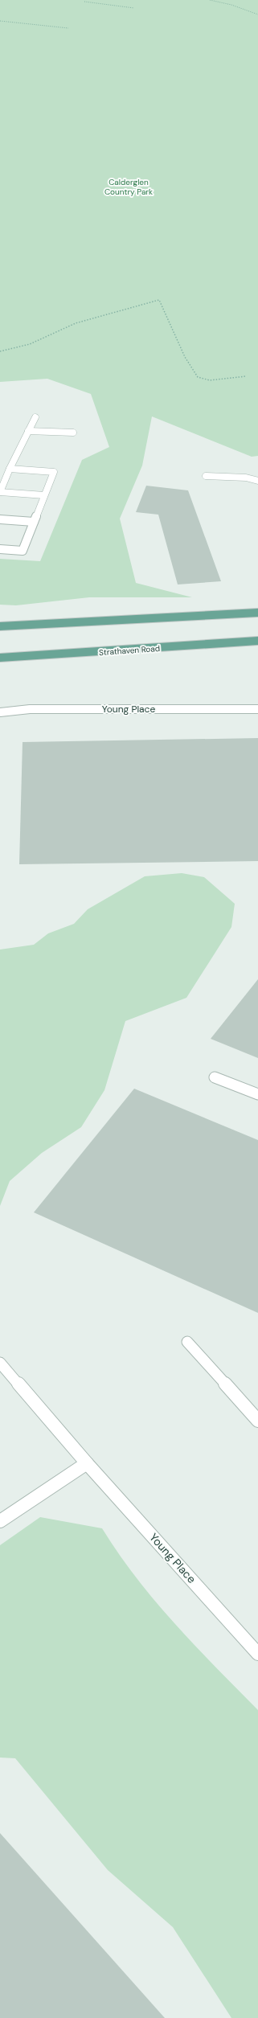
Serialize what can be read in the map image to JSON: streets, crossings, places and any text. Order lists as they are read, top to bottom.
{
  "streets": {
    "main road": ["Strathaven Road"],
    "street": ["Young Place"]
  },
  "parks": ["Calderglen Country Park"]
}
